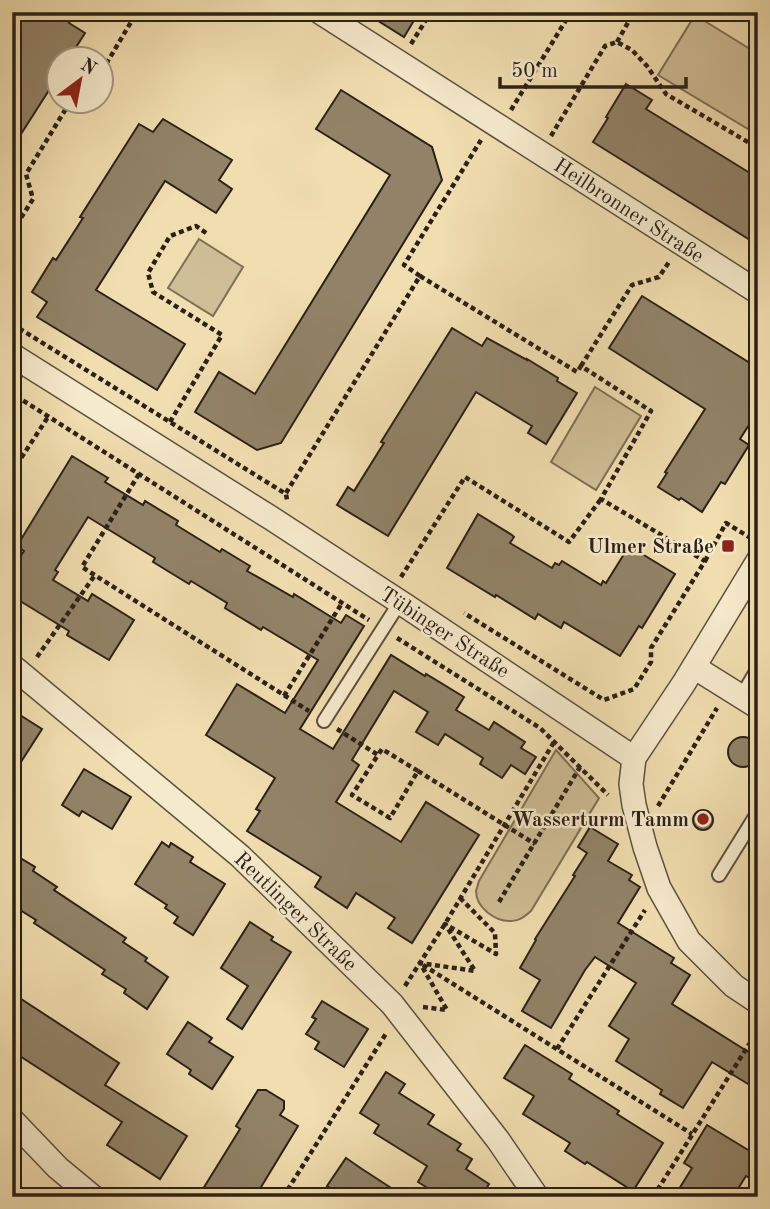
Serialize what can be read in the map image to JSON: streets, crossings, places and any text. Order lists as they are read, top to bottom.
{
  "streets": {
    "street": ["Heilbronner Straße", "Tübinger Straße", "Reutlinger Straße"]
  },
  "places": {
    "transit": ["Ulmer Straße"],
    "other": ["Wasserturm Tamm"]
  },
  "scale_bar": "50 m",
  "north": "top right"
}
